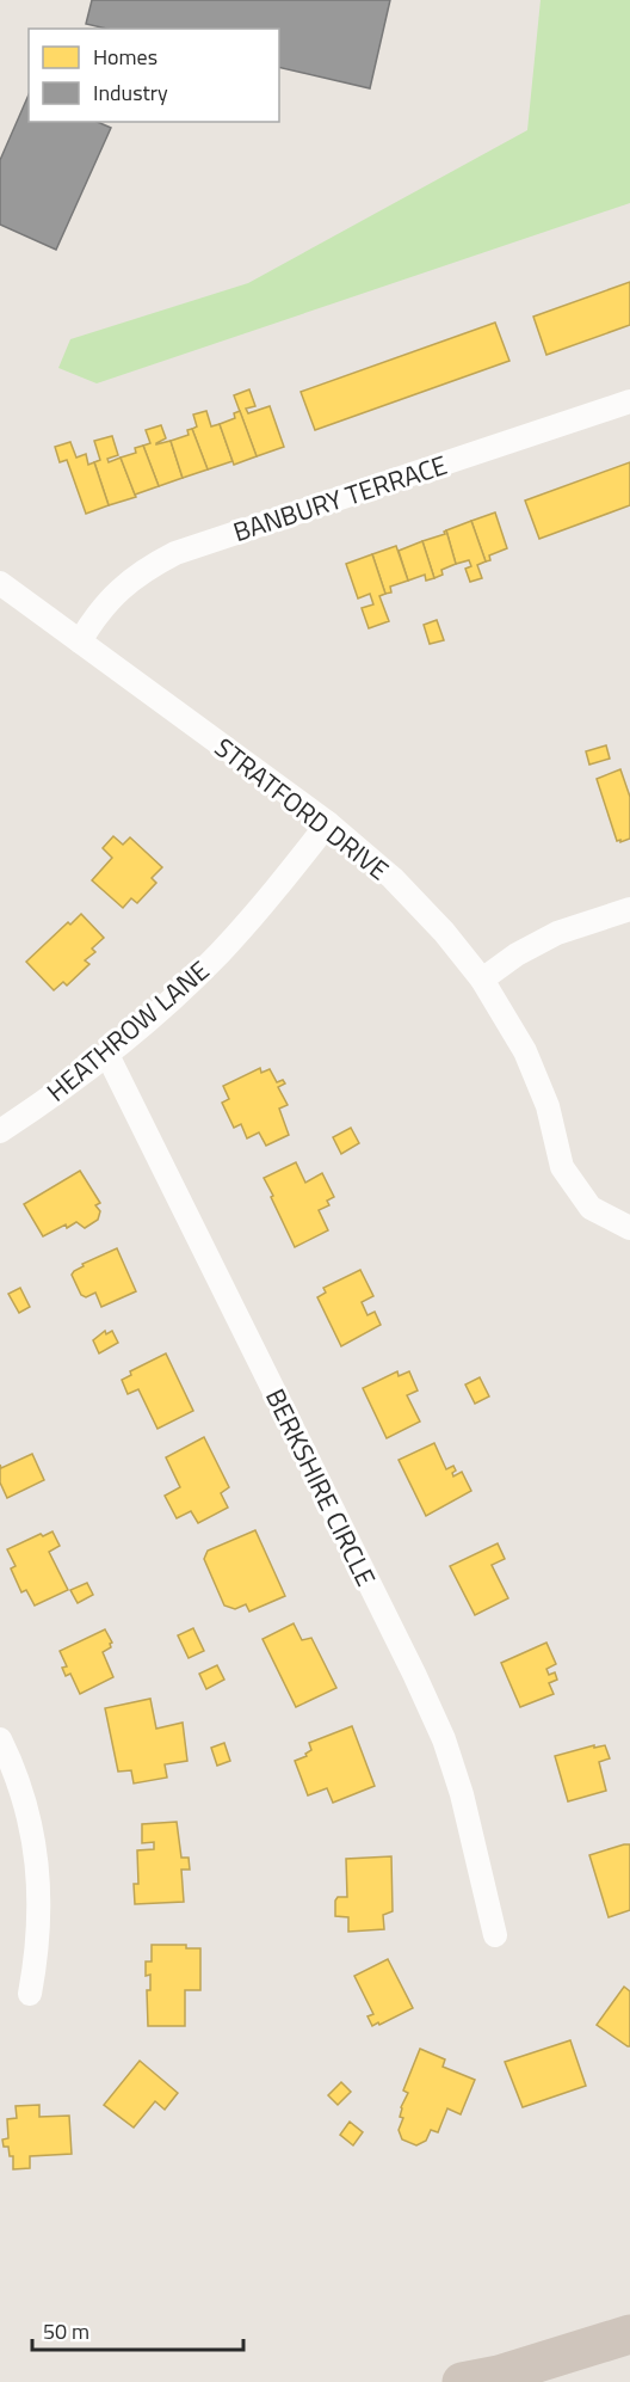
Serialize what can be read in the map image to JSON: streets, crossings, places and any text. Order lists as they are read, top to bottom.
{
  "streets": {
    "street": [
      "BANBURY TERRACE",
      "STRATFORD DRIVE",
      "HEATHROW LANE",
      "BERKSHIRE CIRCLE"
    ]
  },
  "crossings": [
    ["BANBURY TERRACE", "STRATFORD DRIVE"],
    ["STRATFORD DRIVE", "HEATHROW LANE"],
    ["HEATHROW LANE", "BERKSHIRE CIRCLE"]
  ],
  "legend": ["Homes", "Industry"],
  "scale_bar": "50 m"
}
